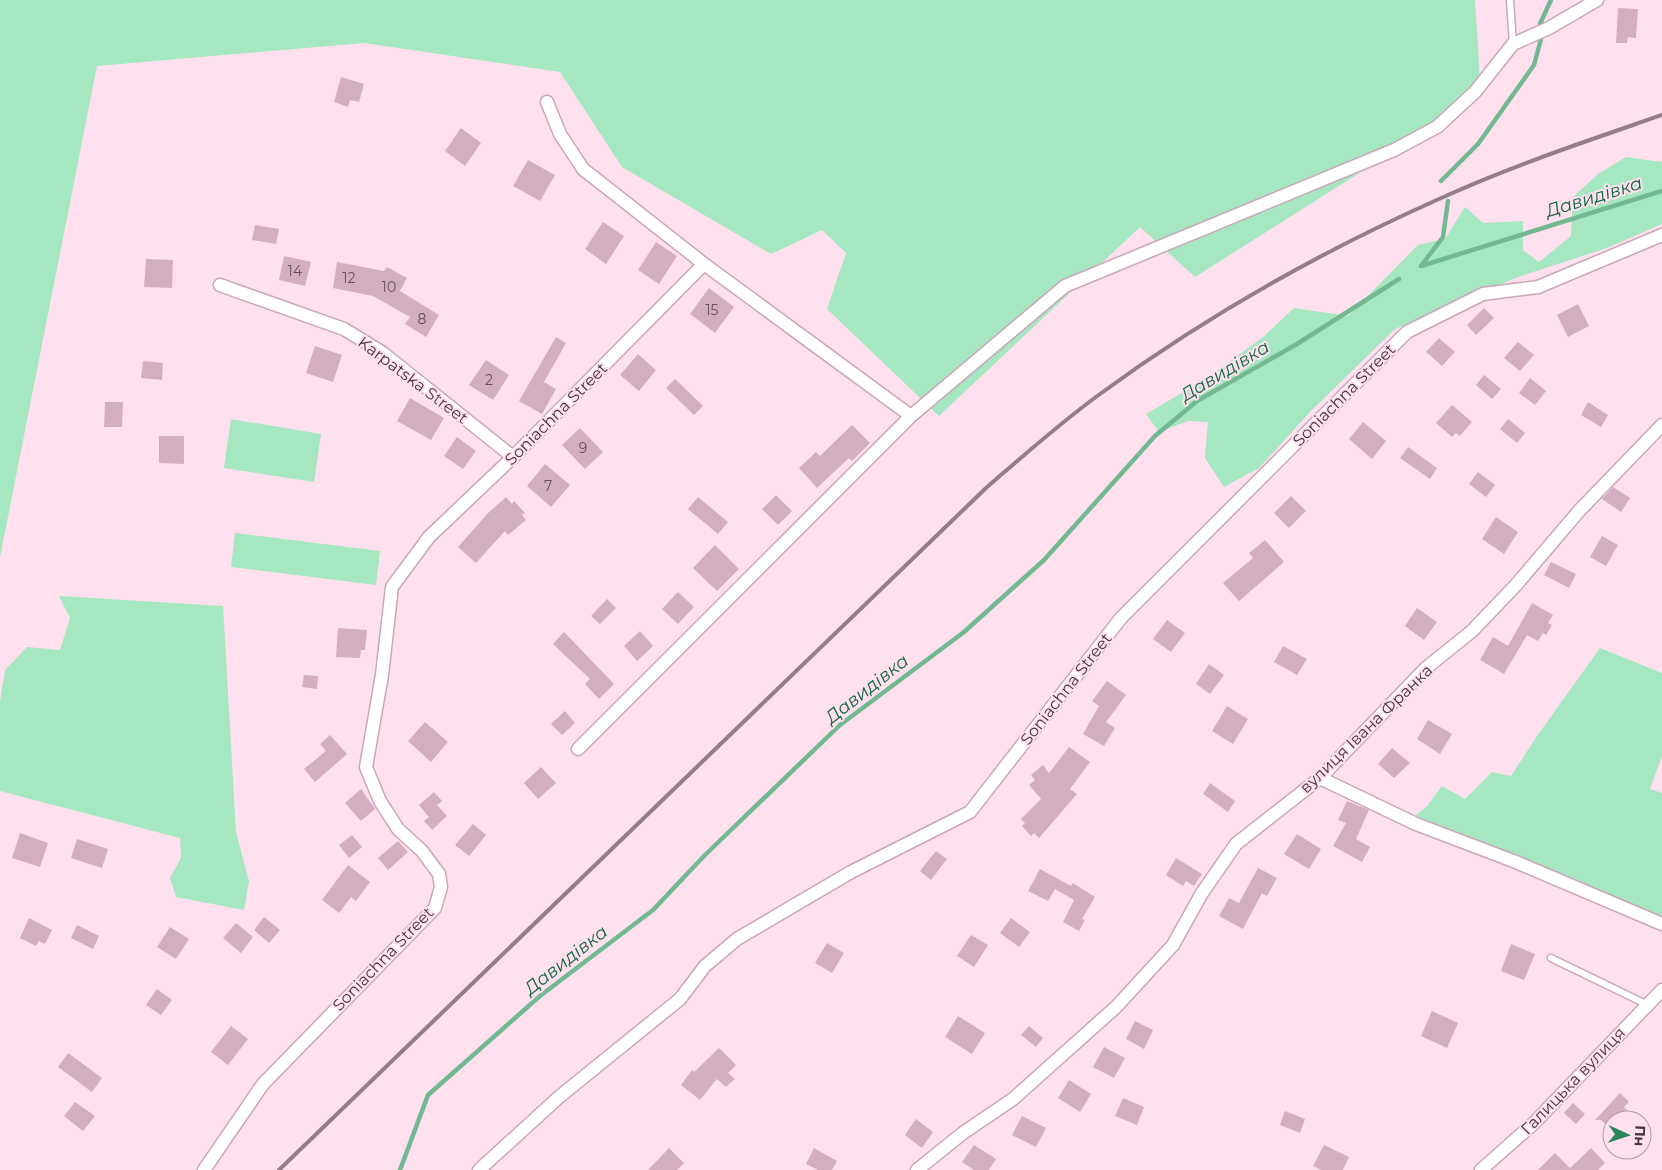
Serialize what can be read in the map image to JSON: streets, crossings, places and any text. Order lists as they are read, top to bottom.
{
  "streets": {
    "street": [
      "Karpatska Street",
      "Soniachna Street",
      "вулиця Івана Франка",
      "Галицька вулиця"
    ]
  },
  "crossings": [
    ["Karpatska Street", "Soniachna Street"]
  ],
  "water": ["Давидівка"],
  "house_numbers": [
    "14",
    "12",
    "10",
    "15",
    "8",
    "2",
    "9",
    "7"
  ],
  "north": "right"
}
